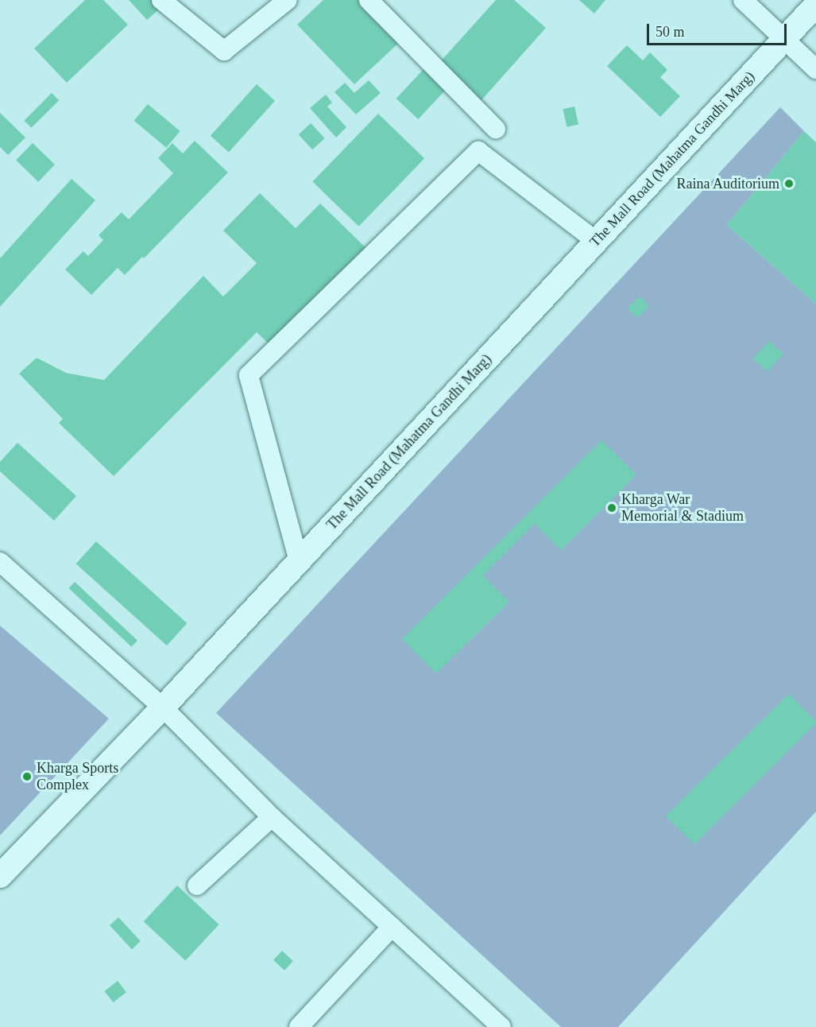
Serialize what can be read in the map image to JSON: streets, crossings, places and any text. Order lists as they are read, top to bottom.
{
  "streets": {
    "street": ["The Mall Road (Mahatma Gandhi Marg)"]
  },
  "places": ["Raina Auditorium", "Kharga War Memorial & Stadium", "Kharga Sports Complex"],
  "scale_bar": "50 m"
}
